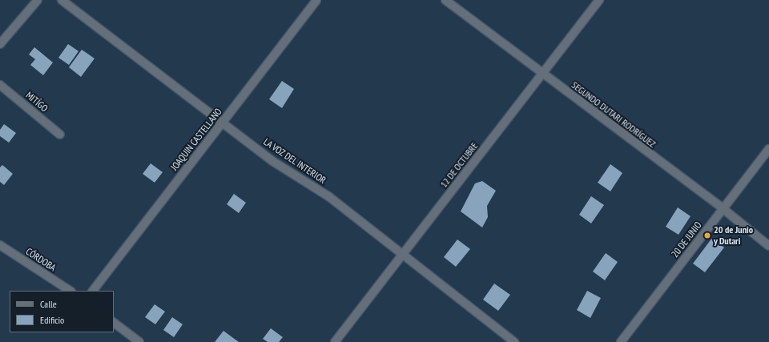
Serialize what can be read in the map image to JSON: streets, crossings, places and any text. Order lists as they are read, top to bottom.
{
  "streets": {
    "street": [
      "MITÍGO",
      "SEGUNDO DUTARI RODRÍGUEZ",
      "JOAQUIN CASTELLANO",
      "LA VOZ DEL INTERIOR",
      "12 DE OCTUBRE",
      "20 DE JUNIO",
      "CÓRDOBA"
    ]
  },
  "crossings": [
    ["SEGUNDO DUTARI RODRÍGUEZ", "12 DE OCTUBRE"],
    ["SEGUNDO DUTARI RODRÍGUEZ", "20 DE JUNIO"],
    ["JOAQUIN CASTELLANO", "LA VOZ DEL INTERIOR"],
    ["LA VOZ DEL INTERIOR", "12 DE OCTUBRE"]
  ],
  "places": ["20 de Junio y Dutari"],
  "legend": ["Calle", "Edificio"]
}
